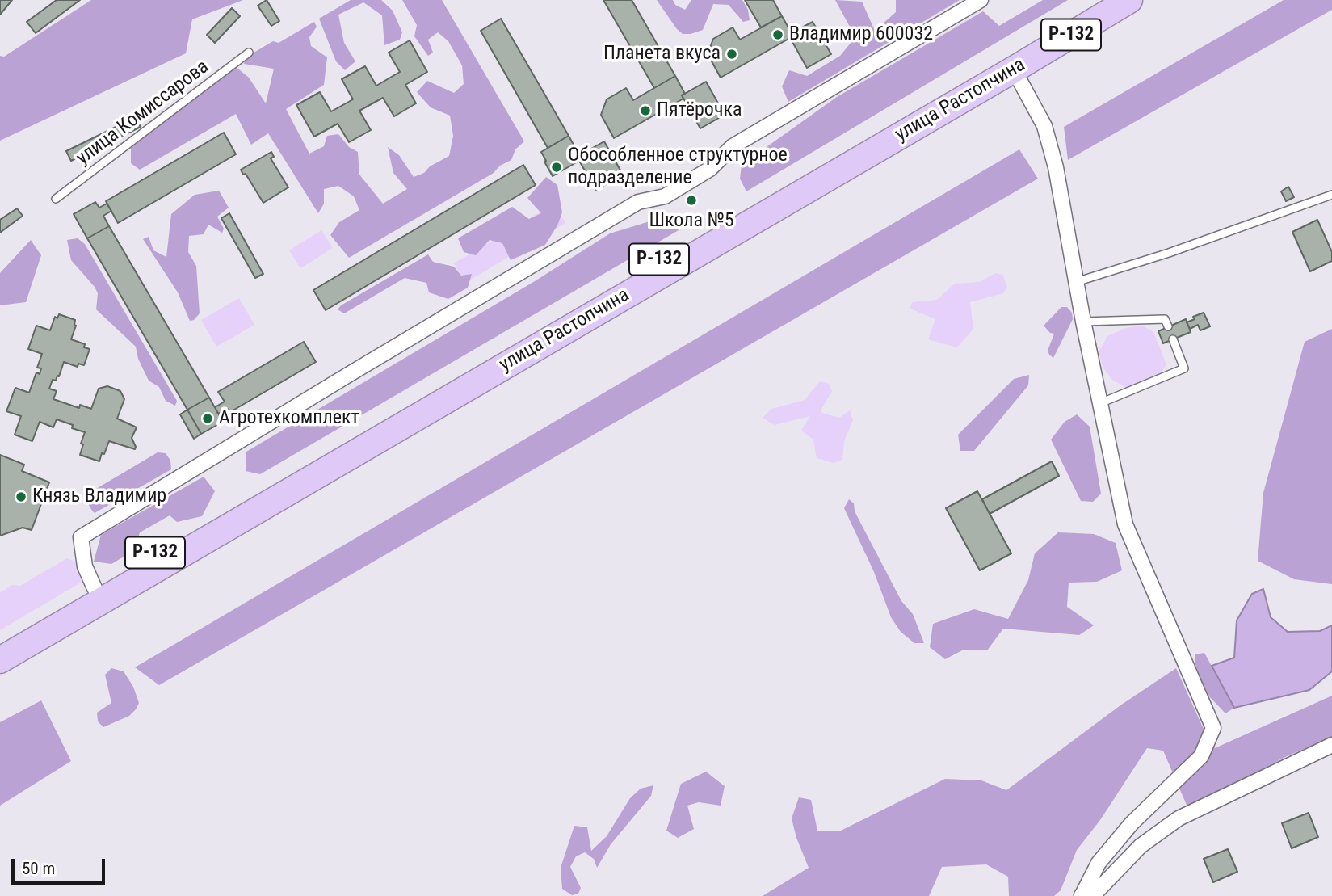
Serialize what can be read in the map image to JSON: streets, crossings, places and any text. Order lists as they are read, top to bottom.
{
  "streets": {
    "highway": ["Р-132", "улица Растопчина"],
    "lane": ["улица Комиссарова"]
  },
  "places": [
    "Владимир 600032",
    "Планета вкуса",
    "Пятёрочка",
    "Обособленное структурное подразделение",
    "Школа №5",
    "Агротехкомплект",
    "Князь Владимир"
  ],
  "scale_bar": "50 m"
}
